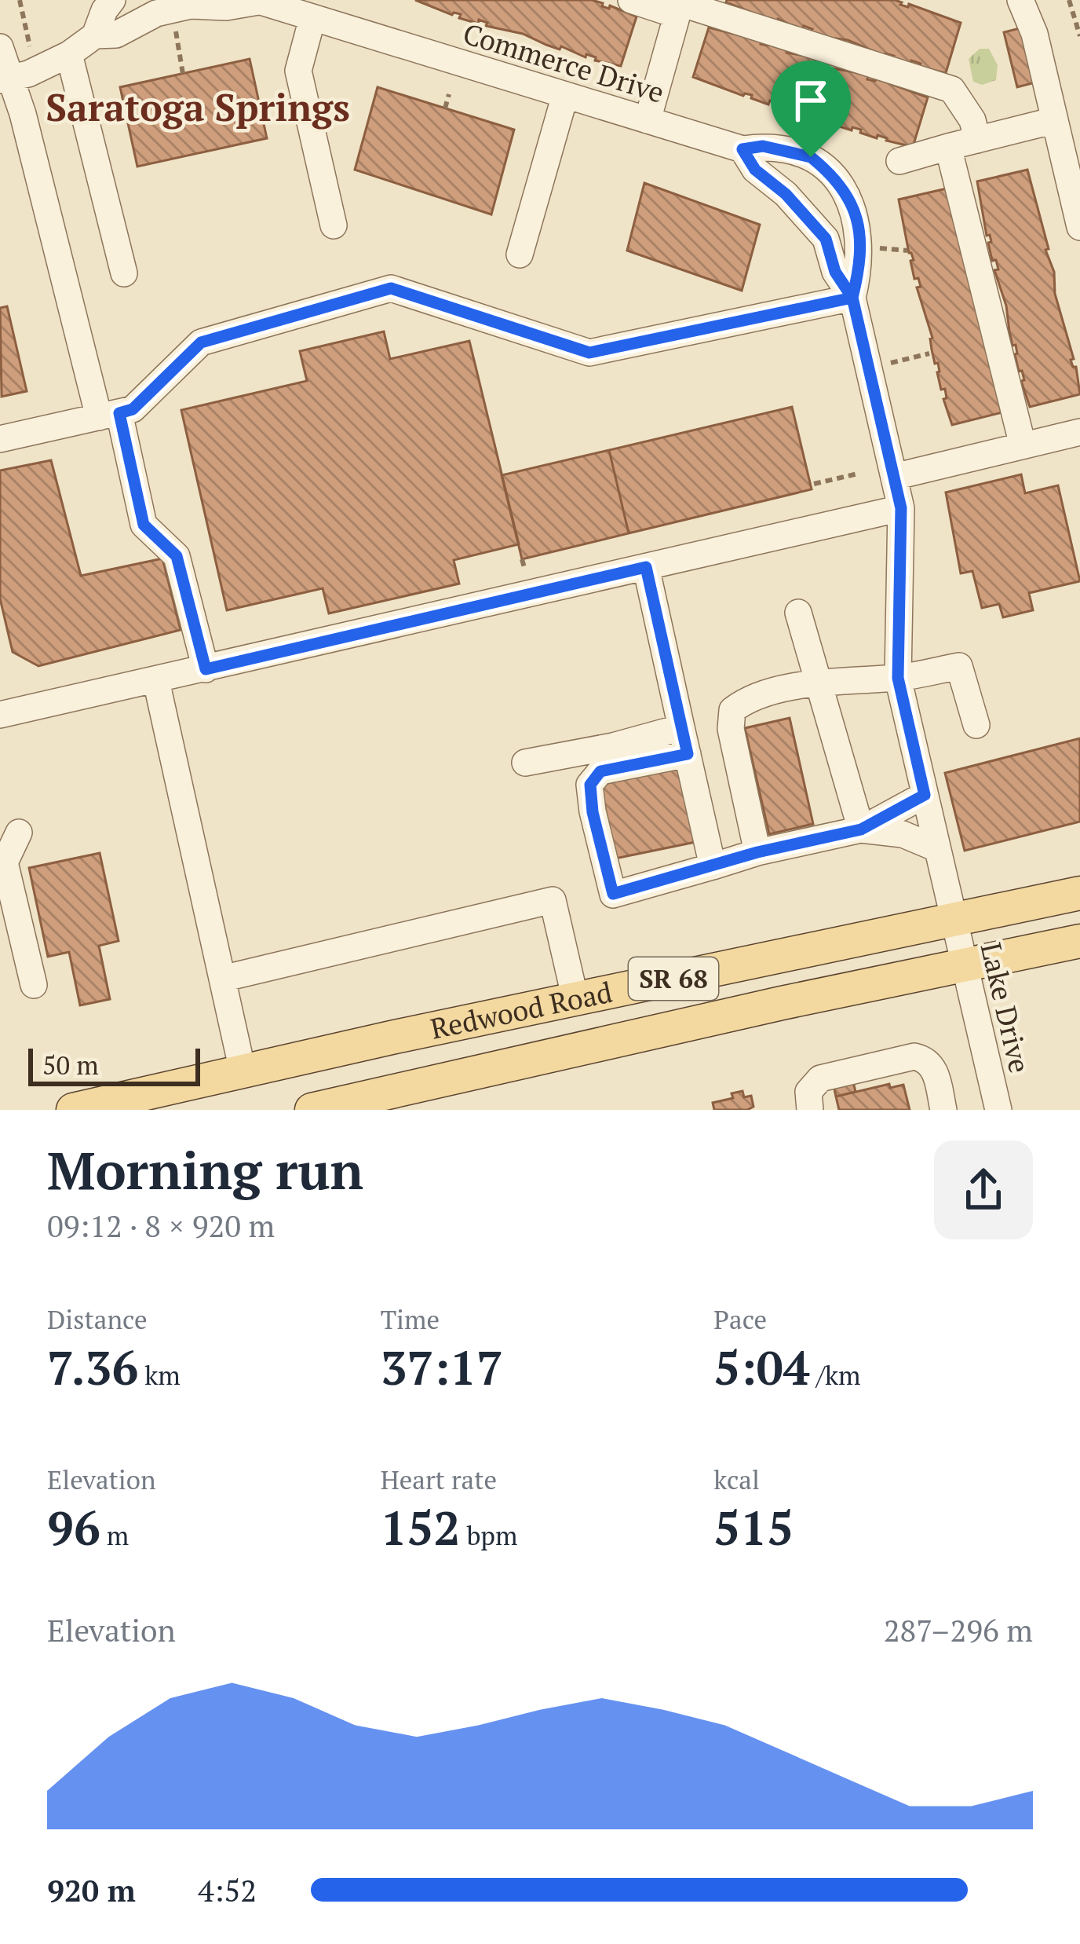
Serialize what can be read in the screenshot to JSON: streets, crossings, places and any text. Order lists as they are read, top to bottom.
{
  "streets": {
    "main road": ["SR 68", "Redwood Road"],
    "street": ["Commerce Drive", "Lake Drive"]
  },
  "crossings": [
    ["Commerce Drive", "Lake Drive"],
    ["Lake Drive", "Redwood Road"]
  ],
  "districts": ["Saratoga Springs"],
  "scale_bar": "50 m",
  "page": {
    "scale": "50 m",
    "heading": ["Morning run", "09:12 · 8 × 920 m"],
    "stats": [
      ["Distance", "7.36 km"],
      ["Time", "37:17"],
      ["Pace", "5:04 /km"],
      ["Elevation", "96 m"],
      ["Heart rate", "152 bpm"],
      ["kcal", "515"]
    ],
    "chart": ["Elevation", "287–296 m"],
    "list": [
      {
        "name": "920 m",
        "note": "4:52"
      }
    ]
  }
}
